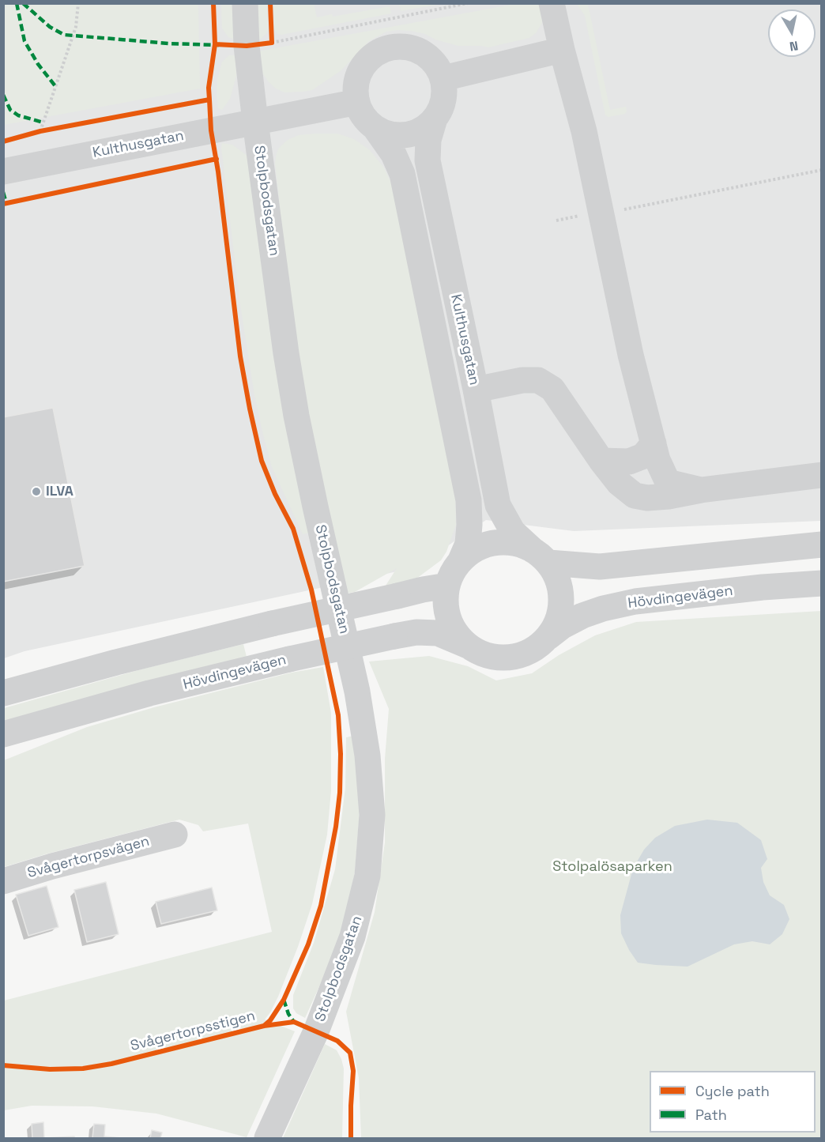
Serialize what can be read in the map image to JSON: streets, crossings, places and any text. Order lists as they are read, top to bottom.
{
  "streets": {
    "street": [
      "Kulthusgatan",
      "Stolpbodsgatan",
      "Hövdingevägen",
      "Svågertorpsvägen"
    ],
    "cycle path": ["Svågertorpsstigen"]
  },
  "crossings": [
    ["Kulthusgatan", "Stolpbodsgatan"],
    ["Kulthusgatan", "Hövdingevägen"]
  ],
  "parks": ["Stolpalösaparken"],
  "places": ["ILVA"],
  "legend": ["Cycle path", "Path"],
  "north": "bottom"
}
